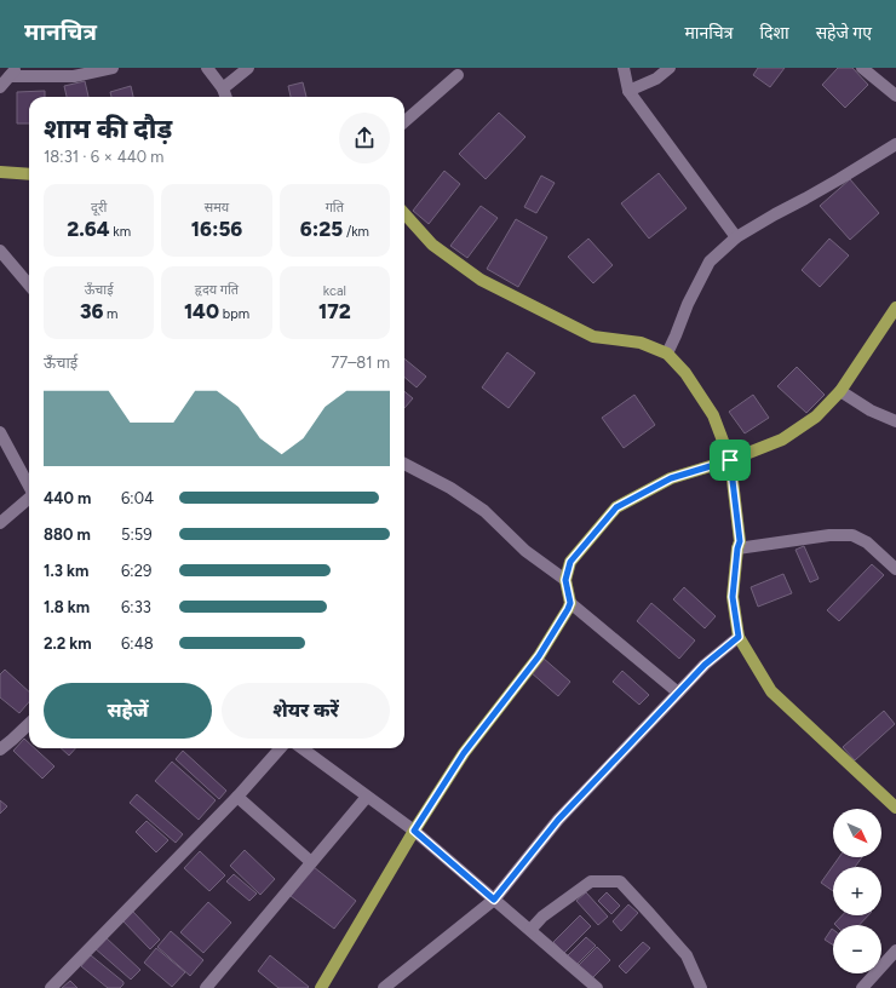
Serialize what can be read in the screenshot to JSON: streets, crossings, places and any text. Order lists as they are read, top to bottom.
{
  "north": "bottom right",
  "page": {
    "header": "मानचित्र",
    "nav": ["मानचित्र", "दिशा", "सहेजे गए"],
    "heading": ["शाम की दौड़", "18:31 · 6 × 440 m"],
    "stats": [
      ["दूरी", "2.64 km"],
      ["समय", "16:56"],
      ["गति", "6:25 /km"],
      ["ऊँचाई", "36 m"],
      ["हृदय गति", "140 bpm"],
      ["kcal", "172"]
    ],
    "chart": ["ऊँचाई", "77–81 m"],
    "list": [
      {
        "name": "440 m",
        "note": "6:04"
      },
      {
        "name": "880 m",
        "note": "5:59"
      },
      {
        "name": "1.3 km",
        "note": "6:29"
      },
      {
        "name": "1.8 km",
        "note": "6:33"
      },
      {
        "name": "2.2 km",
        "note": "6:48"
      }
    ],
    "buttons": ["सहेजें", "शेयर करें"],
    "map_buttons": ["+", "−"]
  }
}
